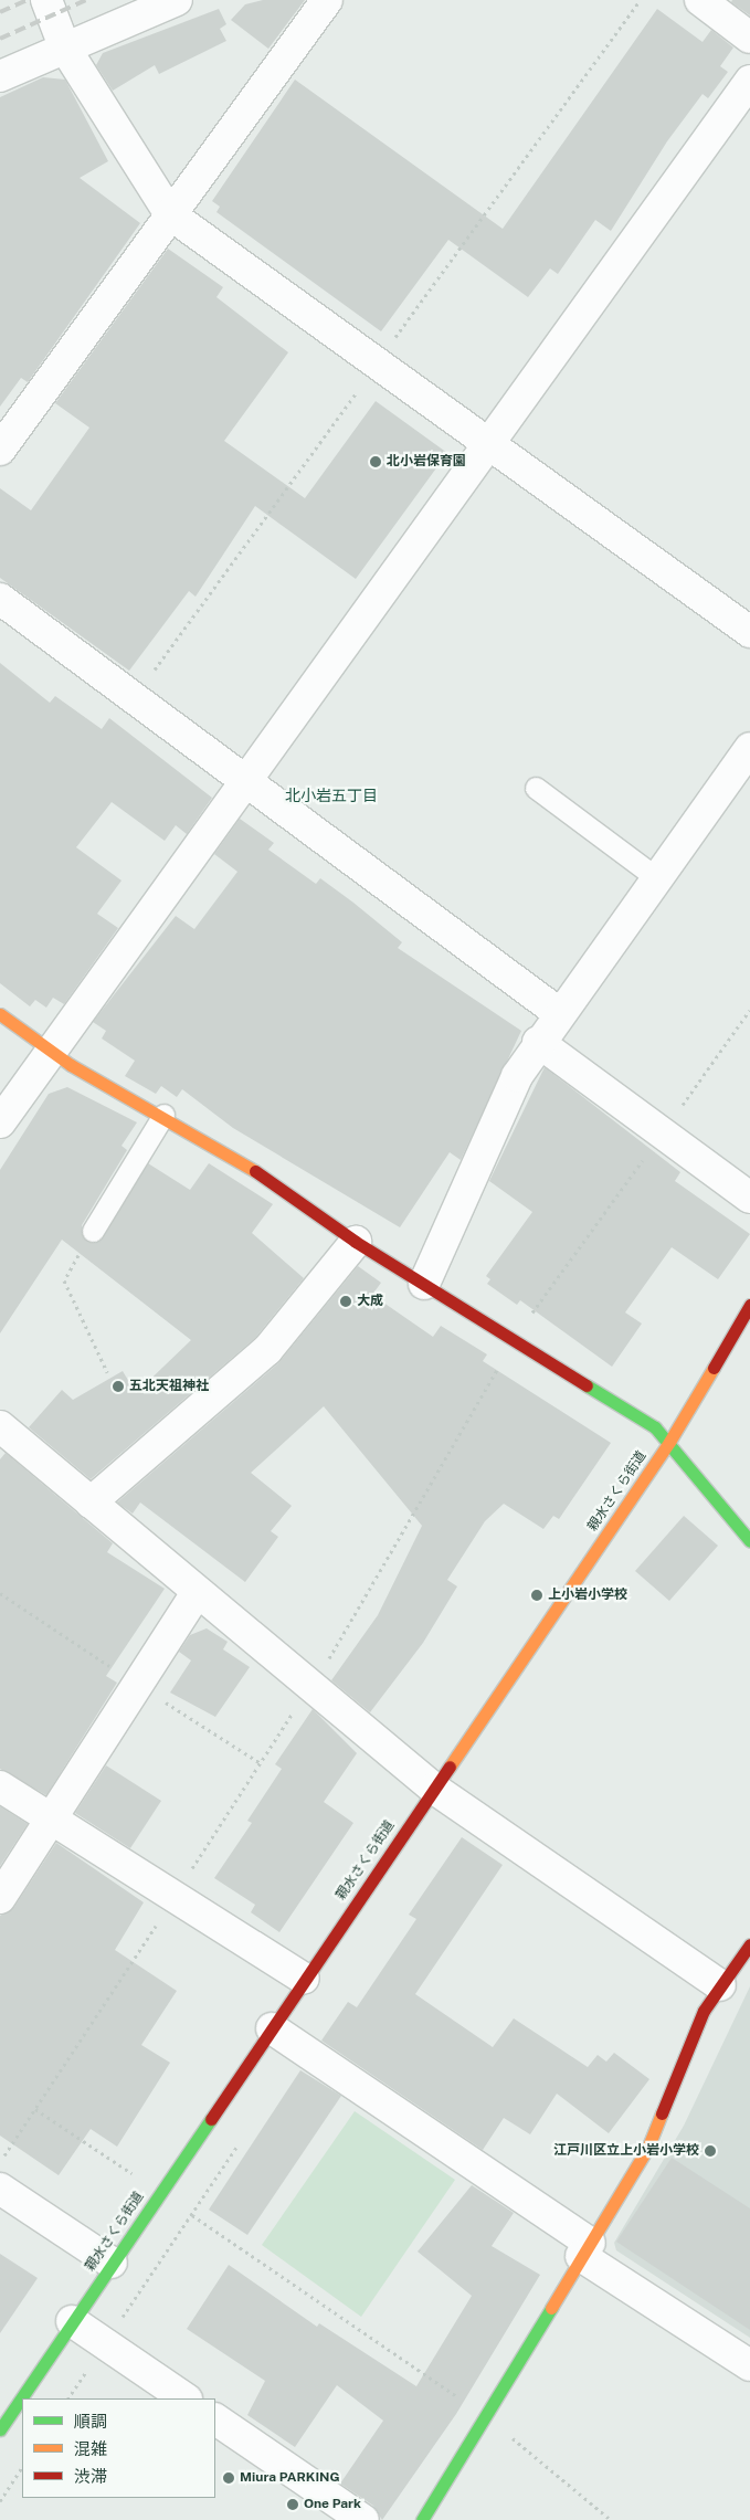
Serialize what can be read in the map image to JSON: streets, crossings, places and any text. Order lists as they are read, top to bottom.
{
  "streets": {
    "street": ["親水さくら街道"]
  },
  "districts": ["北小岩五丁目"],
  "places": [
    "北小岩保育園",
    "大成",
    "五北天祖神社",
    "上小岩小学校",
    "江戸川区立上小岩小学校",
    "Miura PARKING",
    "One Park"
  ],
  "legend": ["順調", "混雑", "渋滞"]
}
